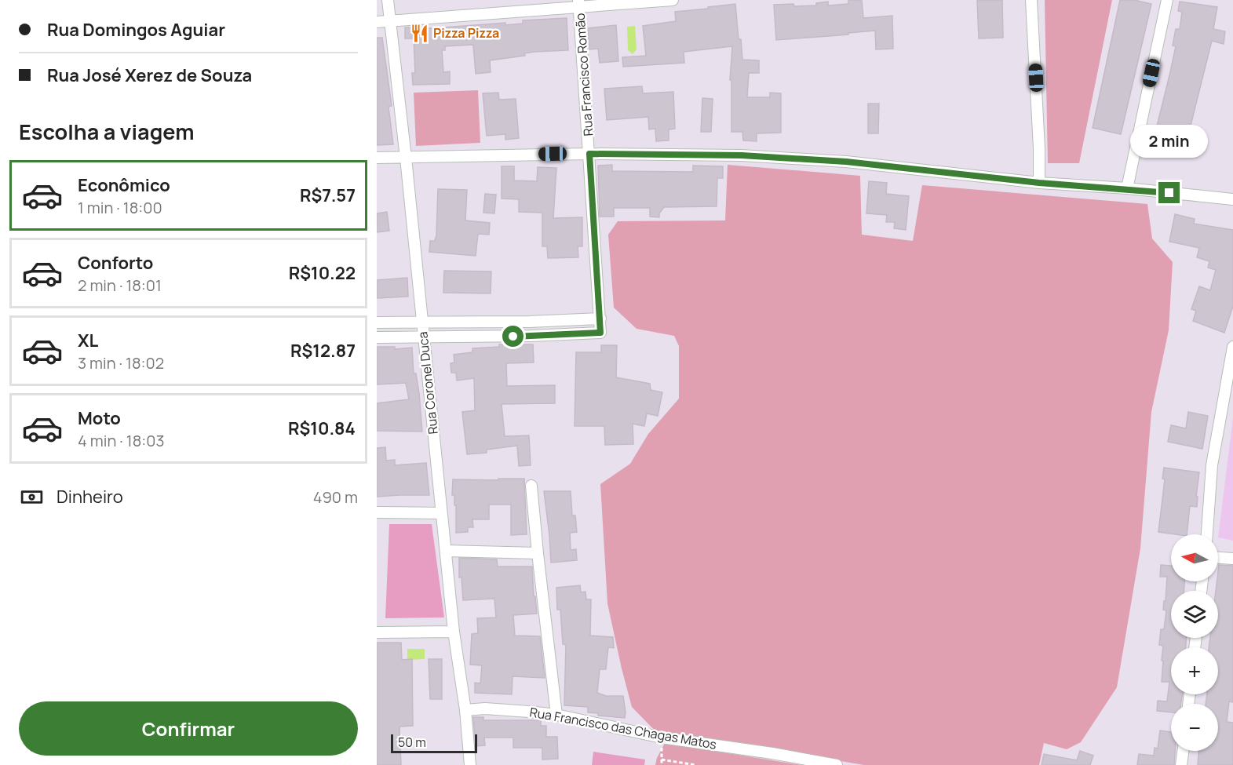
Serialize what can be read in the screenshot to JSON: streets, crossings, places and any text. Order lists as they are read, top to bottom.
{
  "streets": {
    "street": ["Rua Francisco Romão", "Rua Coronel Duca", "Rua Francisco das Chagas Matos"]
  },
  "crossings": [
    ["Rua Coronel Duca", "Rua Francisco das Chagas Matos"]
  ],
  "places": {
    "restaurant": ["Pizza Pizza"]
  },
  "scale_bar": "50 m",
  "north": "left",
  "page": {
    "banner": ["Rua Domingos Aguiar", "Rua José Xerez de Souza"],
    "heading": "Escolha a viagem",
    "bubble": "2 min",
    "list": [
      {
        "name": "Econômico",
        "note": "1 min · 18:00",
        "value": "R$7.57"
      },
      {
        "name": "Conforto",
        "note": "2 min · 18:01",
        "value": "R$10.22"
      },
      {
        "name": "XL",
        "note": "3 min · 18:02",
        "value": "R$12.87"
      },
      {
        "name": "Moto",
        "note": "4 min · 18:03",
        "value": "R$10.84"
      }
    ],
    "pay": ["Dinheiro", "490 m"],
    "map_buttons": ["+", "−"],
    "buttons": "Confirmar",
    "scale": "50 m"
  }
}
